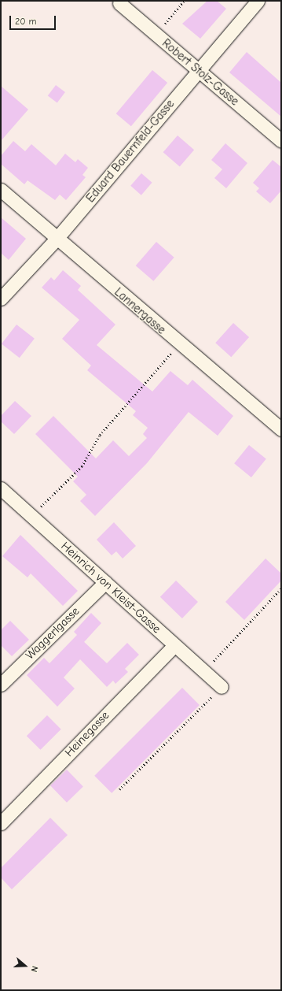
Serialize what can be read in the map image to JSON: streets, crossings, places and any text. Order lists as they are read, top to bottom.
{
  "streets": {
    "street": [
      "Robert Stolz-Gasse",
      "Eduard Bauernfeld-Gasse",
      "Lannergasse",
      "Heinrich von Kleist-Gasse",
      "Waggerlgasse",
      "Heinegasse"
    ]
  },
  "crossings": [
    ["Robert Stolz-Gasse", "Eduard Bauernfeld-Gasse"],
    ["Eduard Bauernfeld-Gasse", "Lannergasse"],
    ["Heinrich von Kleist-Gasse", "Waggerlgasse"],
    ["Heinrich von Kleist-Gasse", "Heinegasse"]
  ],
  "scale_bar": "20 m",
  "north": "right"
}
